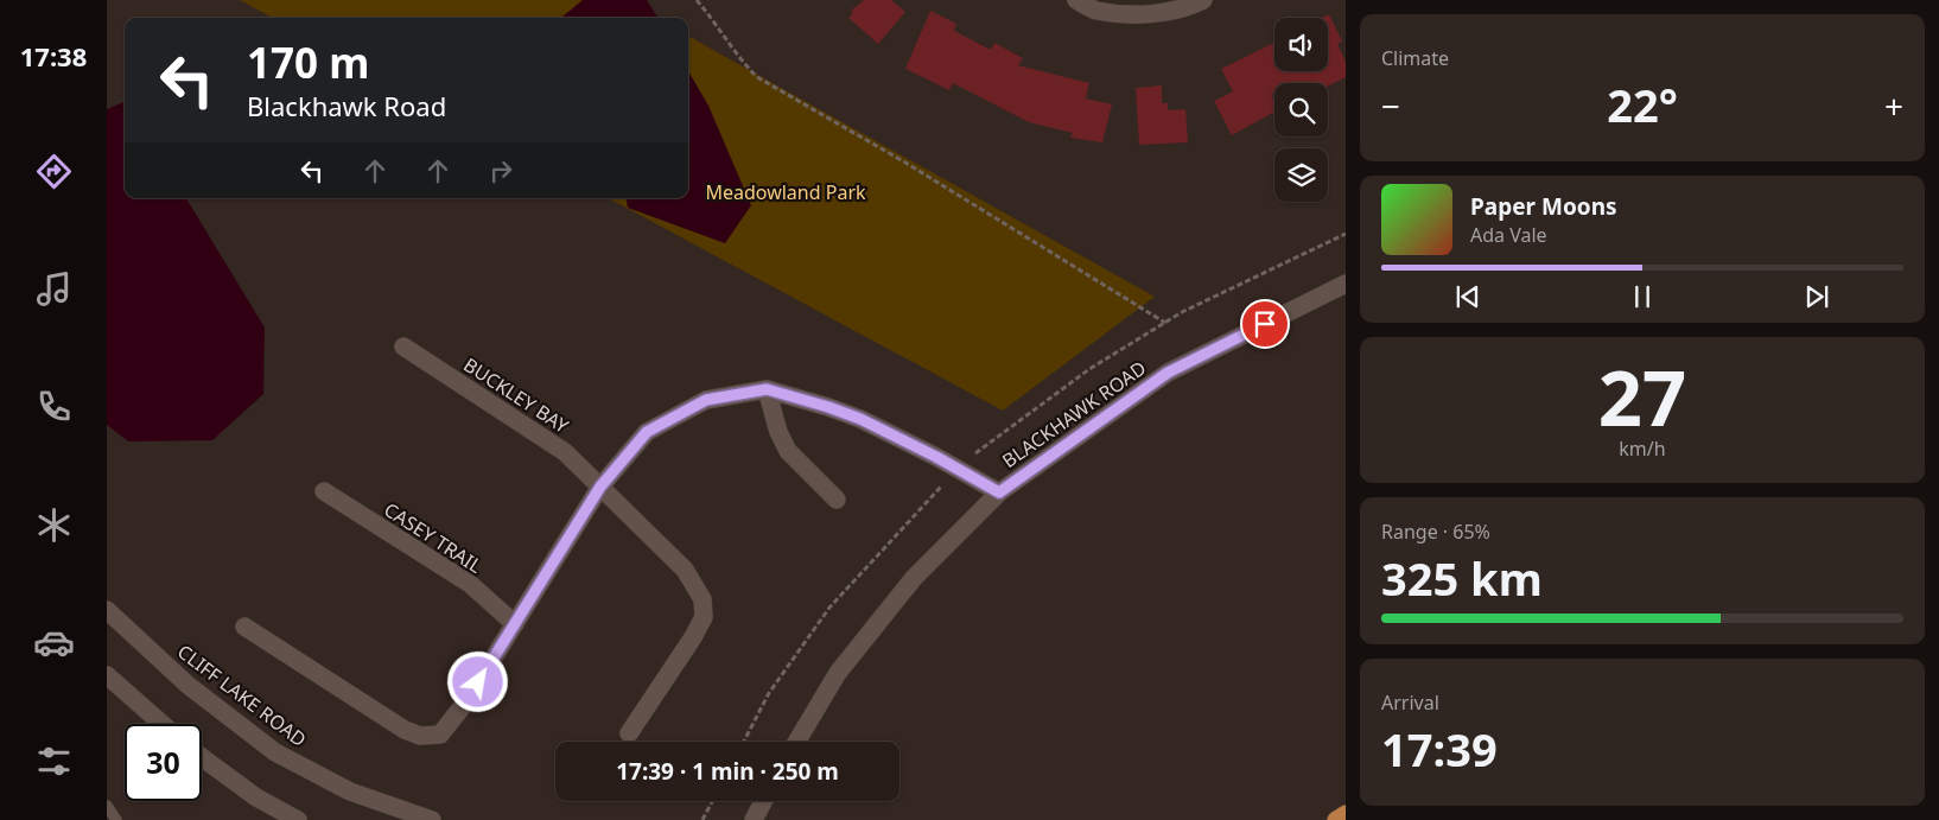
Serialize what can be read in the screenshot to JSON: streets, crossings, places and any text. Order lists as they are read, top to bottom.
{
  "streets": {
    "street": [
      "BUCKLEY BAY",
      "BLACKHAWK ROAD",
      "CASEY TRAIL",
      "CLIFF LAKE ROAD"
    ]
  },
  "parks": ["Meadowland Park"],
  "page": {
    "tabs": "17:38",
    "tile": [
      "Climate",
      ["27", "km/h"],
      ["Range · 65%", "325 km"],
      ["Arrival", "17:39"]
    ],
    "turn": ["170 m", "Blackhawk Road"],
    "heat": ["−", "22°", "+"],
    "song": ["Paper Moons", "Ada Vale"],
    "limit": "30",
    "trip": "17:39 · 1 min · 250 m"
  }
}
